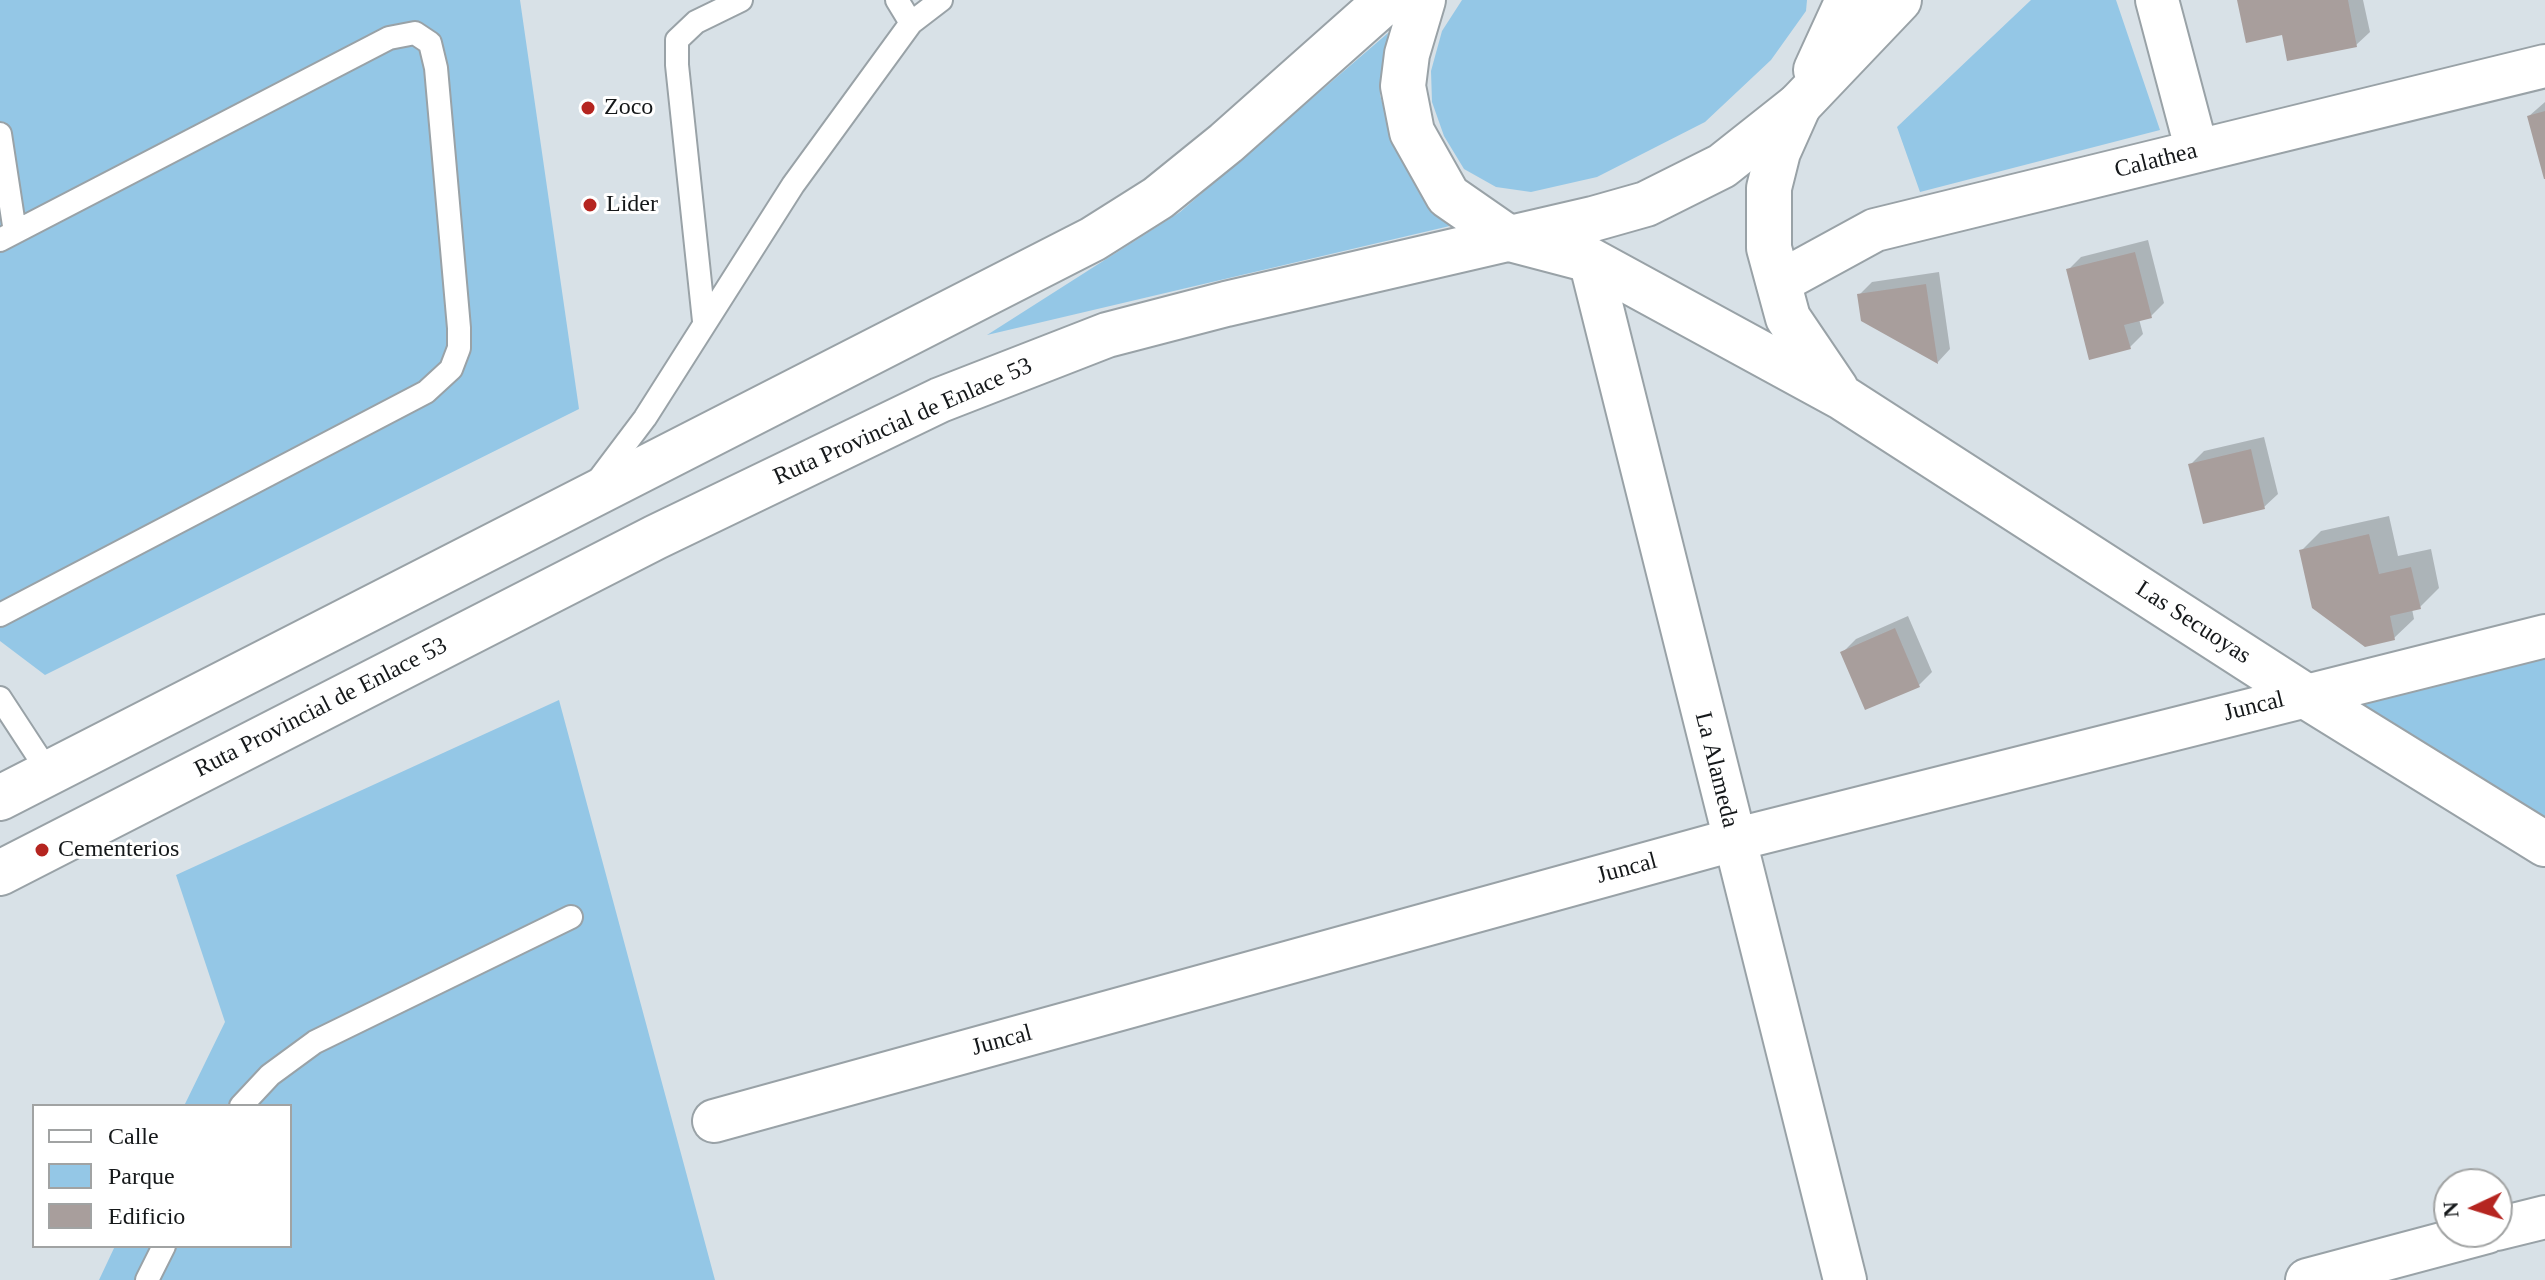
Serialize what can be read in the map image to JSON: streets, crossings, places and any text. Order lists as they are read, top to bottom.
{
  "streets": {
    "main road": ["Ruta Provincial de Enlace 53", "Las Secuoyas"],
    "street": ["Calathea", "Juncal", "La Alameda"]
  },
  "crossings": [
    ["Ruta Provincial de Enlace 53", "Las Secuoyas"],
    ["Las Secuoyas", "Juncal"],
    ["Las Secuoyas", "La Alameda"],
    ["Juncal", "La Alameda"]
  ],
  "places": ["Zoco", "Lider", "Cementerios"],
  "legend": ["Calle", "Parque", "Edificio"],
  "north": "left"
}
